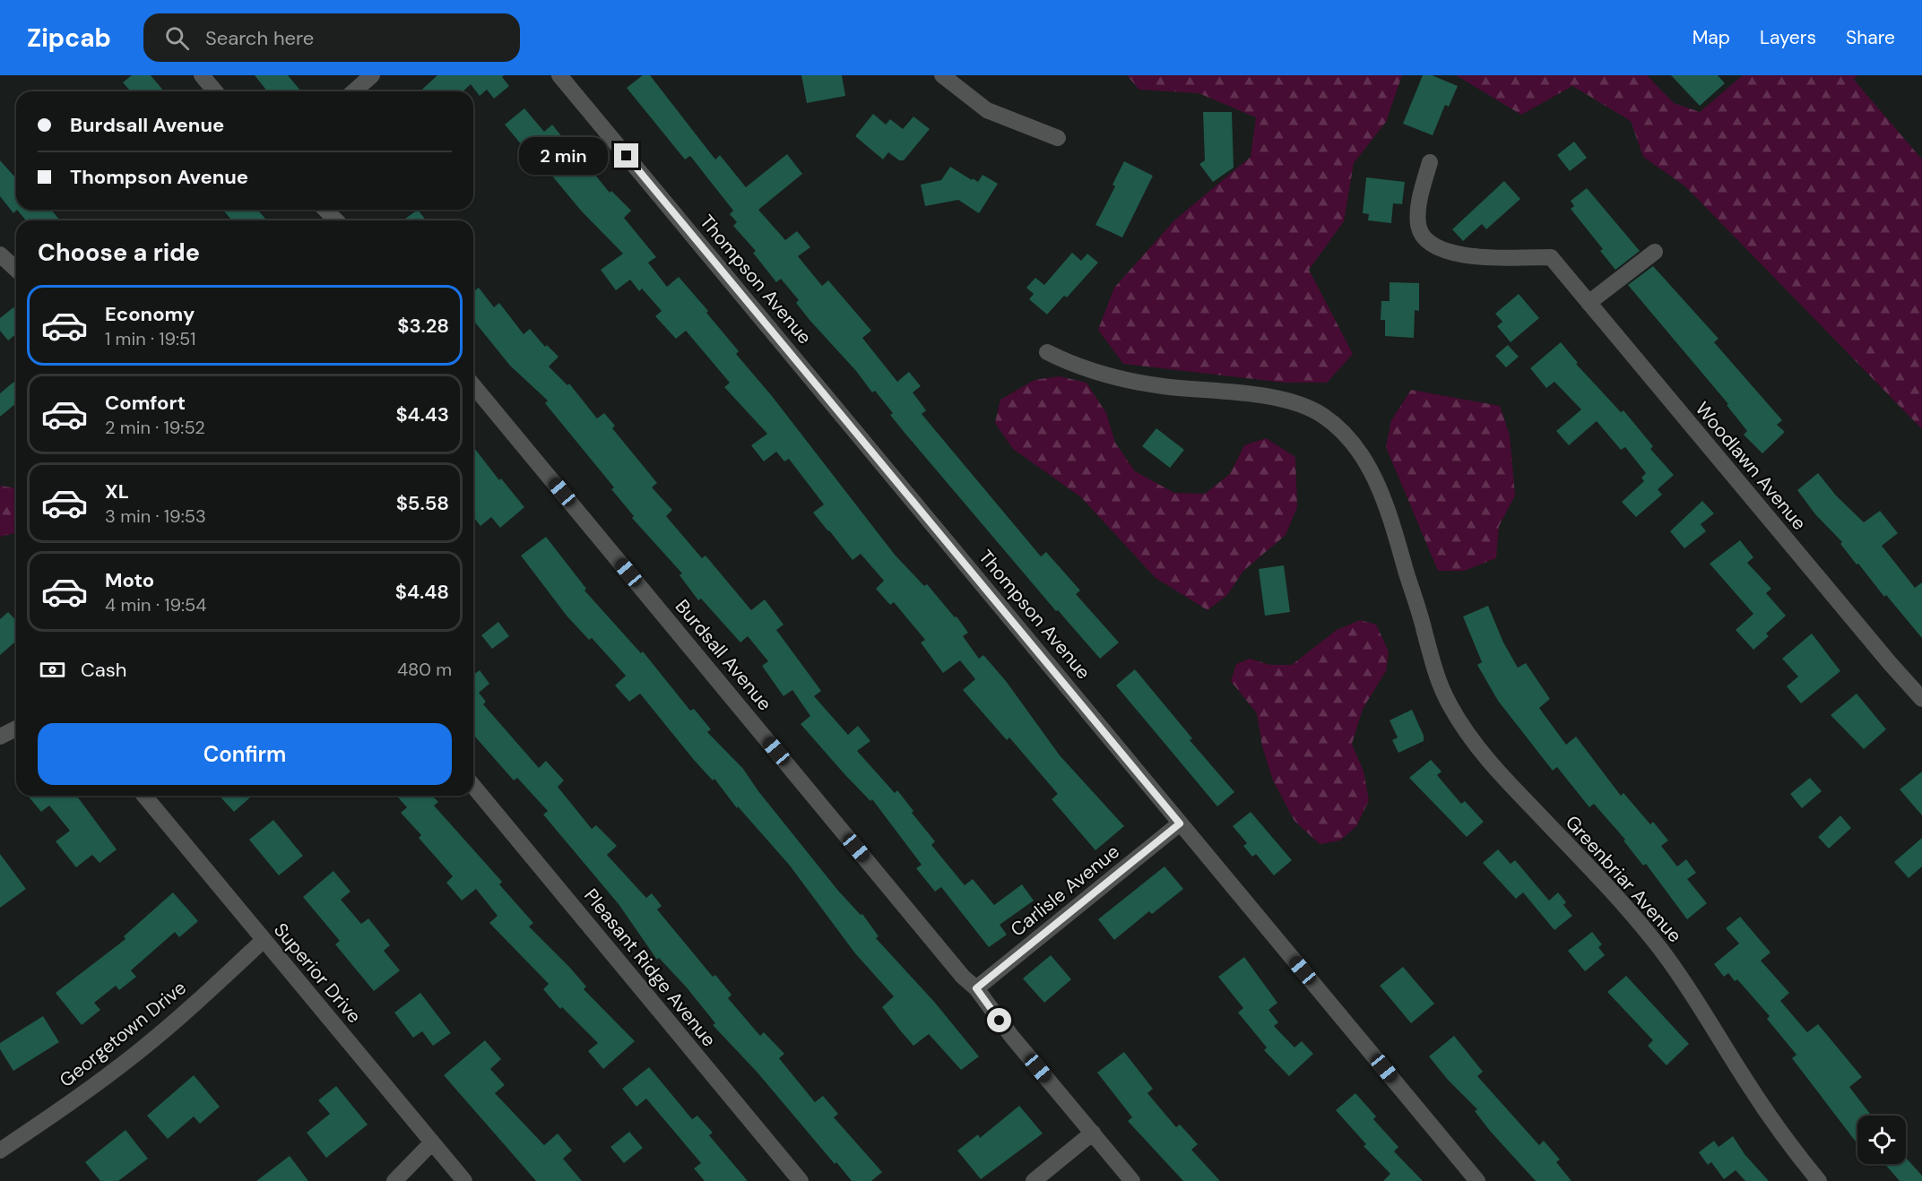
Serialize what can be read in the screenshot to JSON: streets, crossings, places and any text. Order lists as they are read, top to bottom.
{
  "streets": {
    "street": [
      "Thompson Avenue",
      "Woodlawn Avenue",
      "Burdsall Avenue",
      "Greenbriar Avenue",
      "Carlisle Avenue",
      "Pleasant Ridge Avenue",
      "Superior Drive",
      "Georgetown Drive"
    ]
  },
  "crossings": [
    ["Thompson Avenue", "Carlisle Avenue"],
    ["Burdsall Avenue", "Carlisle Avenue"],
    ["Superior Drive", "Georgetown Drive"]
  ],
  "page": {
    "header": "Zipcab",
    "search": "Search here",
    "nav": ["Map", "Layers", "Share"],
    "banner": ["Burdsall Avenue", "Thompson Avenue"],
    "bubble": "2 min",
    "heading": "Choose a ride",
    "list": [
      {
        "name": "Economy",
        "note": "1 min · 19:51",
        "value": "$3.28"
      },
      {
        "name": "Comfort",
        "note": "2 min · 19:52",
        "value": "$4.43"
      },
      {
        "name": "XL",
        "note": "3 min · 19:53",
        "value": "$5.58"
      },
      {
        "name": "Moto",
        "note": "4 min · 19:54",
        "value": "$4.48"
      }
    ],
    "pay": ["Cash", "480 m"],
    "buttons": "Confirm"
  }
}
